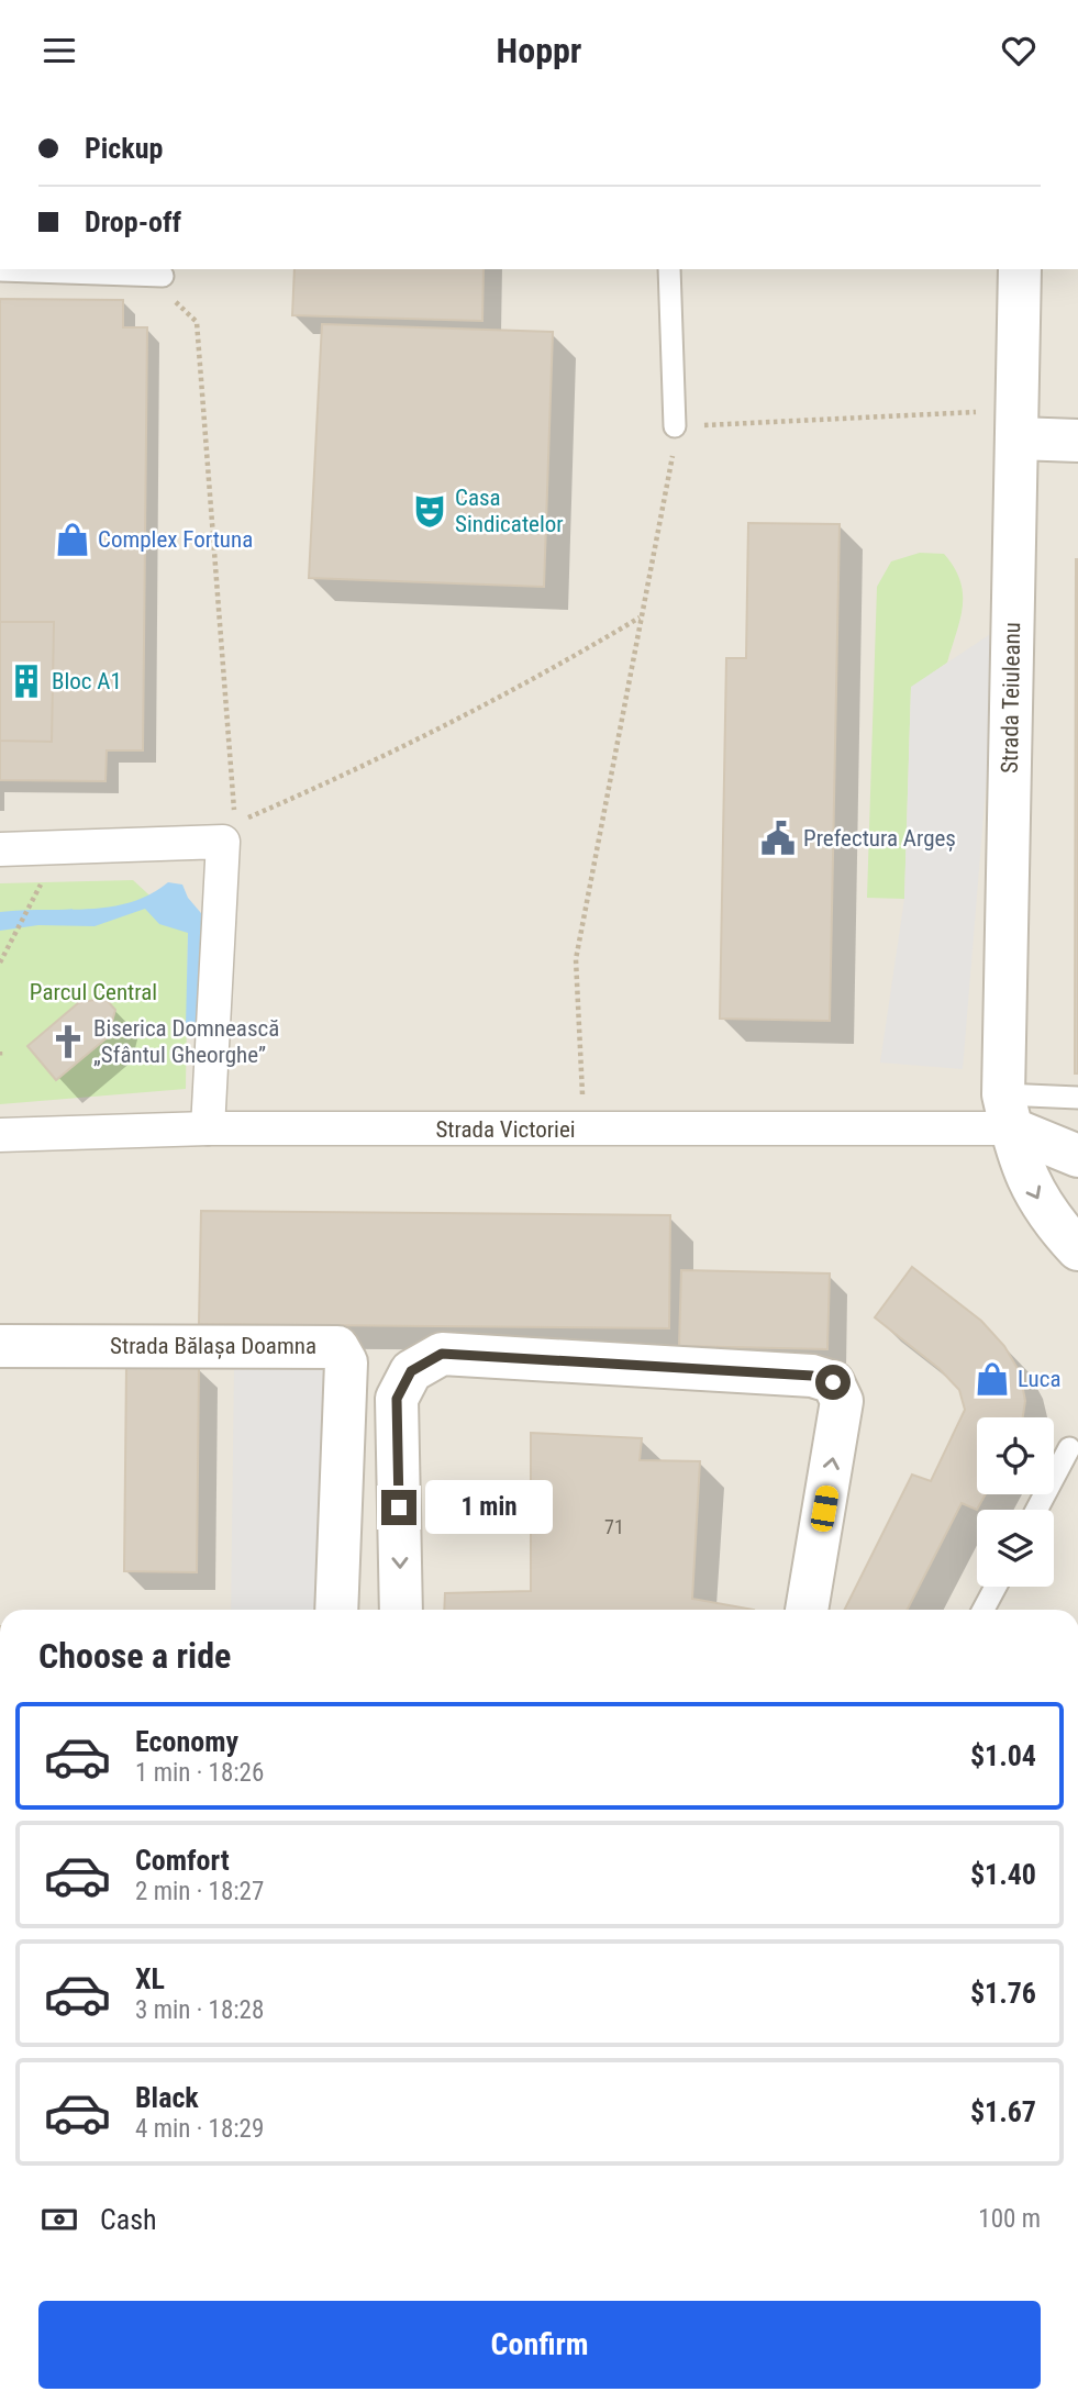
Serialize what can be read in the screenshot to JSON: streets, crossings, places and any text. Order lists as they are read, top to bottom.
{
  "streets": {
    "street": ["Strada Teiuleanu", "Strada Victoriei", "Strada Bălașa Doamna"]
  },
  "crossings": [
    ["Strada Teiuleanu", "Strada Victoriei"]
  ],
  "parks": ["Parcul Central"],
  "places": {
    "theatre": ["Casa Sindicatelor"],
    "shop": ["Complex Fortuna", "Luca"],
    "building": ["Bloc A1"],
    "public building": ["Prefectura Argeș"],
    "church": ["Biserica Domnească „Sfântul Gheorghe”"]
  },
  "house_numbers": ["71"],
  "page": {
    "header": "Hoppr",
    "banner": ["Pickup", "Drop-off"],
    "bubble": "1 min",
    "heading": "Choose a ride",
    "list": [
      {
        "name": "Economy",
        "note": "1 min · 18:26",
        "value": "$1.04"
      },
      {
        "name": "Comfort",
        "note": "2 min · 18:27",
        "value": "$1.40"
      },
      {
        "name": "XL",
        "note": "3 min · 18:28",
        "value": "$1.76"
      },
      {
        "name": "Black",
        "note": "4 min · 18:29",
        "value": "$1.67"
      }
    ],
    "pay": ["Cash", "100 m"],
    "buttons": "Confirm"
  }
}
